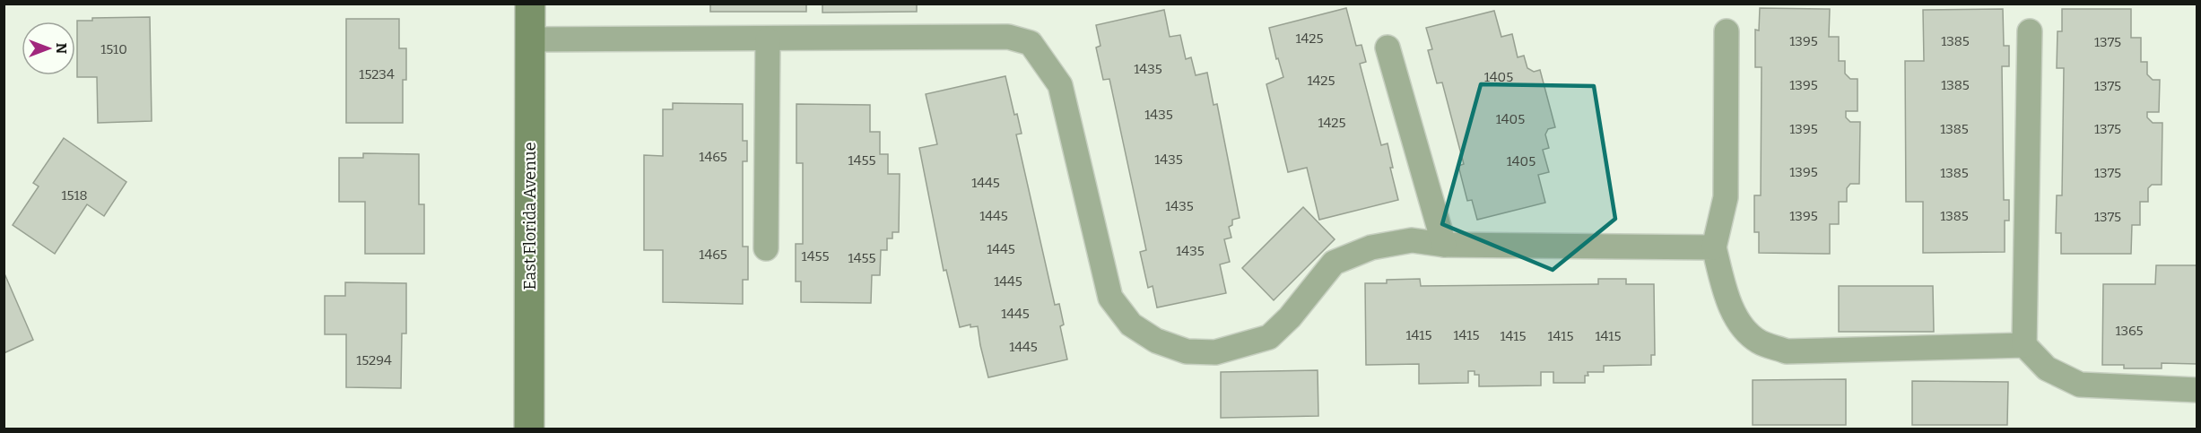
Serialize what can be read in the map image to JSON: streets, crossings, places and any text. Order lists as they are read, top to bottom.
{
  "streets": {
    "street": ["East Florida Avenue"]
  },
  "house_numbers": [
    "1425",
    "1395",
    "1385",
    "1375",
    "1510",
    "1435",
    "15234",
    "1405",
    "1425",
    "1395",
    "1385",
    "1375",
    "1435",
    "1405",
    "1425",
    "1395",
    "1385",
    "1375",
    "1465",
    "1435",
    "1455",
    "1405",
    "1395",
    "1385",
    "1375",
    "1445",
    "1518",
    "1435",
    "1445",
    "1395",
    "1385",
    "1375",
    "1445",
    "1435",
    "1465",
    "1455",
    "1455",
    "1445",
    "1445",
    "1365",
    "1415",
    "1415",
    "1415",
    "1415",
    "1415",
    "1445",
    "15294"
  ],
  "north": "right"
}
